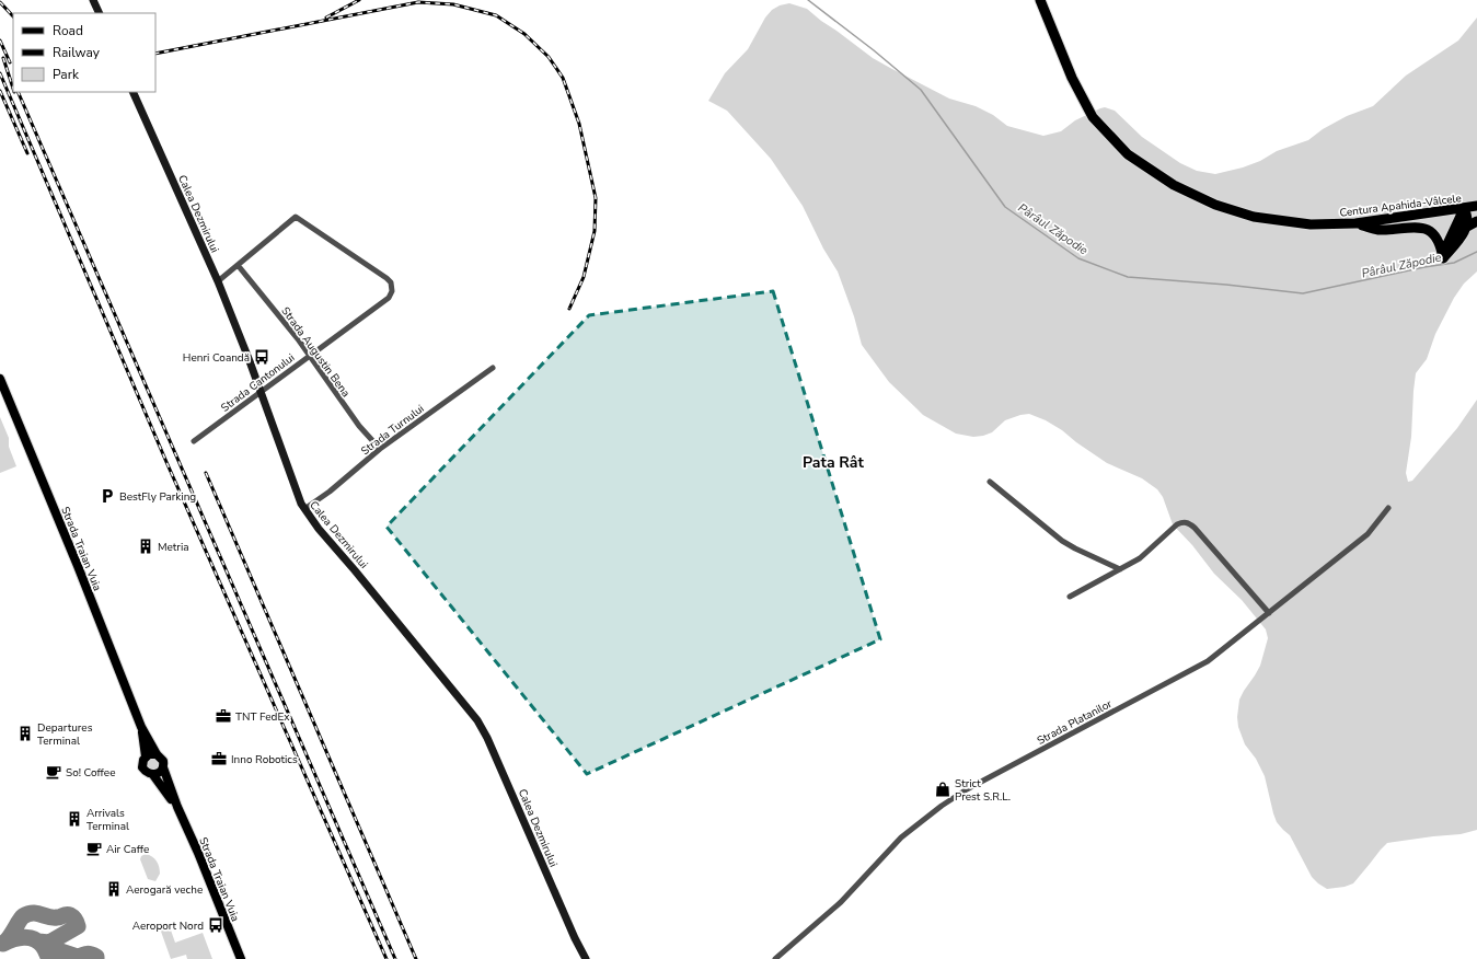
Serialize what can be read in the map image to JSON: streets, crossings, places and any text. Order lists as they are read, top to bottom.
{
  "streets": {
    "highway": ["Centura Apahida-Vâlcele"],
    "main road": ["Calea Dezmirului", "Strada Traian Vuia"],
    "street": [
      "Strada Augustin Bena",
      "Strada Cantonului",
      "Strada Turnului",
      "Strada Platanilor"
    ]
  },
  "crossings": [
    ["Calea Dezmirului", "Strada Cantonului"],
    ["Calea Dezmirului", "Strada Turnului"],
    ["Strada Augustin Bena", "Strada Cantonului"],
    ["Strada Augustin Bena", "Strada Turnului"]
  ],
  "districts": ["Pata Rât"],
  "water": ["Pârâul Zăpodie"],
  "places": {
    "bus stop": ["Henri Coandă", "Aeroport Nord"],
    "parking": ["BestFly Parking"],
    "building": [
      "Metria",
      "Departures Terminal",
      "Arrivals Terminal",
      "Aerogară veche"
    ],
    "office": ["TNT FedEx", "Inno Robotics"],
    "cafe": ["So! Coffee", "Air Caffe"],
    "shop": ["Strict Prest S.R.L."]
  },
  "legend": ["Road", "Railway", "Park"]
}
